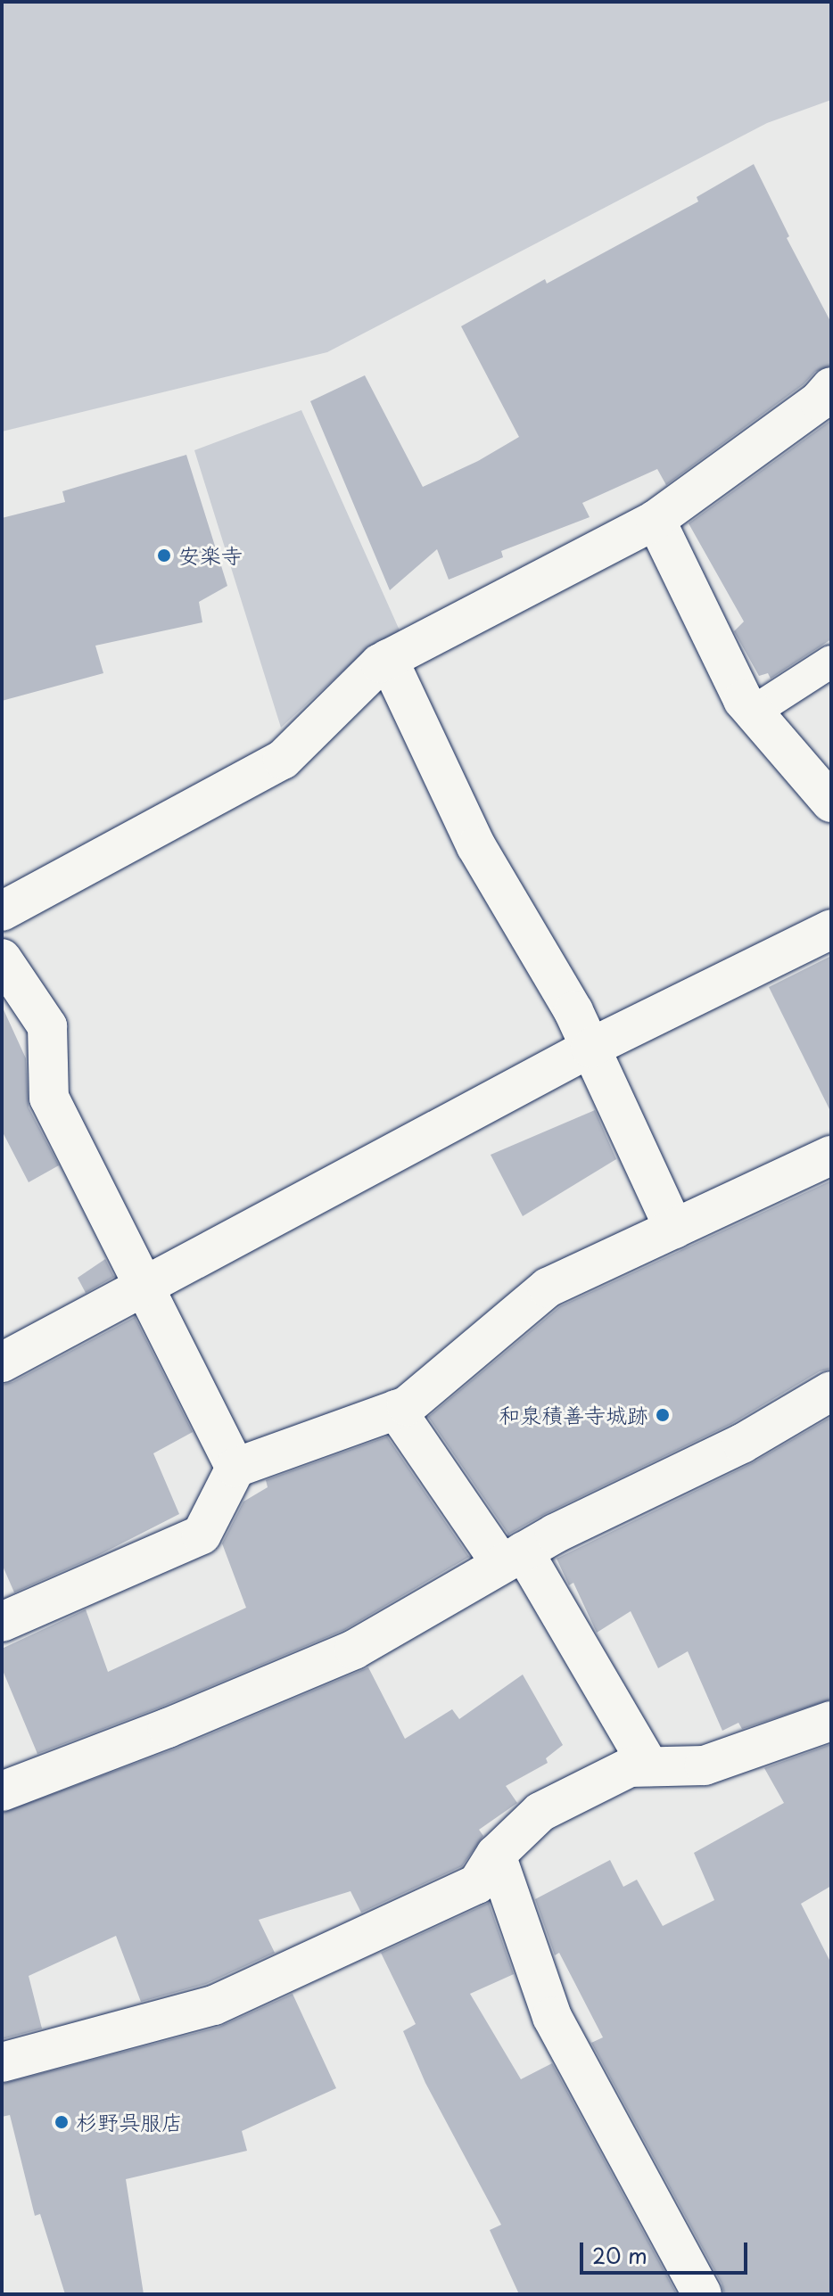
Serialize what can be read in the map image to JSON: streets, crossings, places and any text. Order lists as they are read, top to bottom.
{
  "places": ["安楽寺", "和泉積善寺城跡", "杉野呉服店"],
  "scale_bar": "20 m"
}
